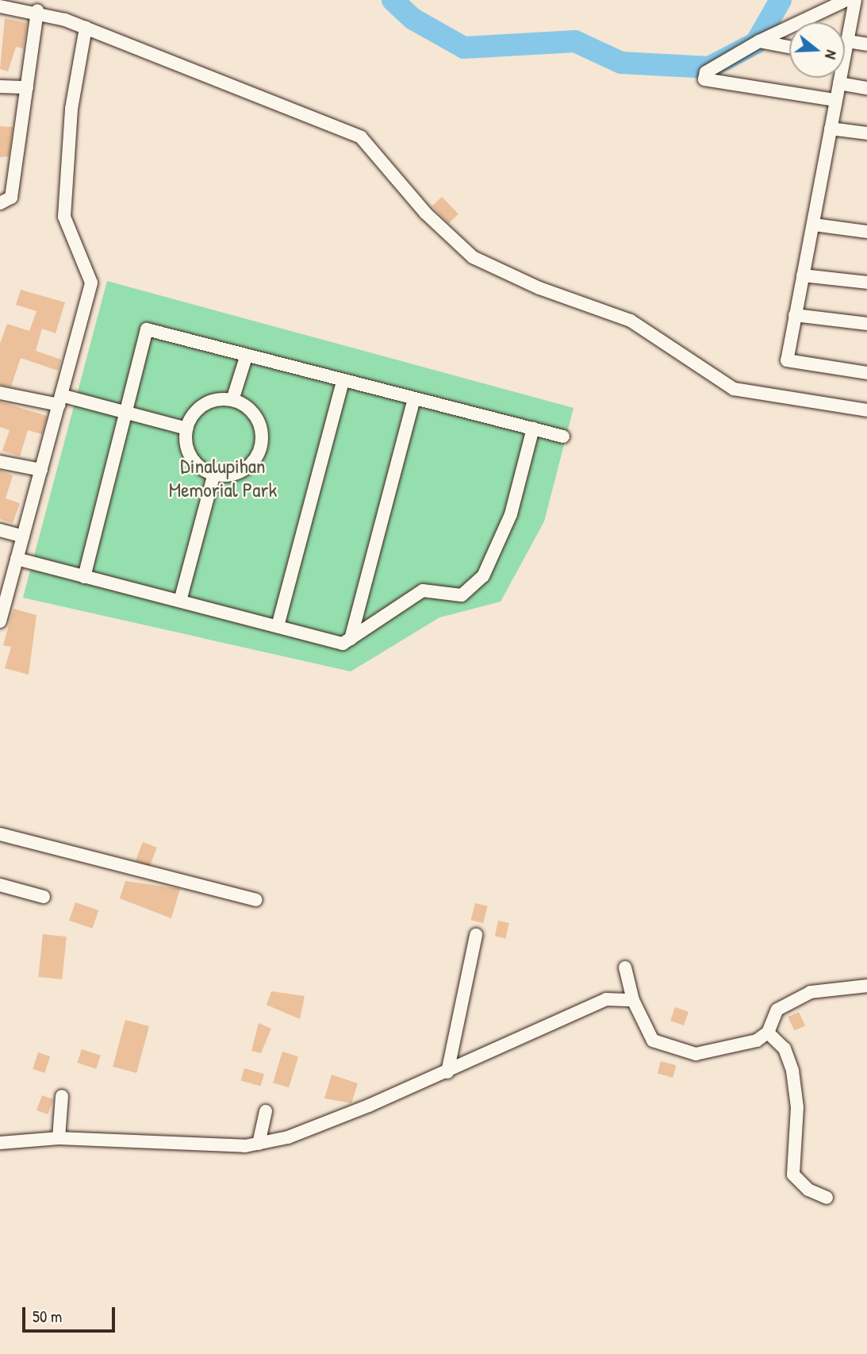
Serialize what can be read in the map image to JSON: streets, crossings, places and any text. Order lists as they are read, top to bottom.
{
  "parks": ["Dinalupihan Memorial Park"],
  "scale_bar": "50 m",
  "north": "right"
}
